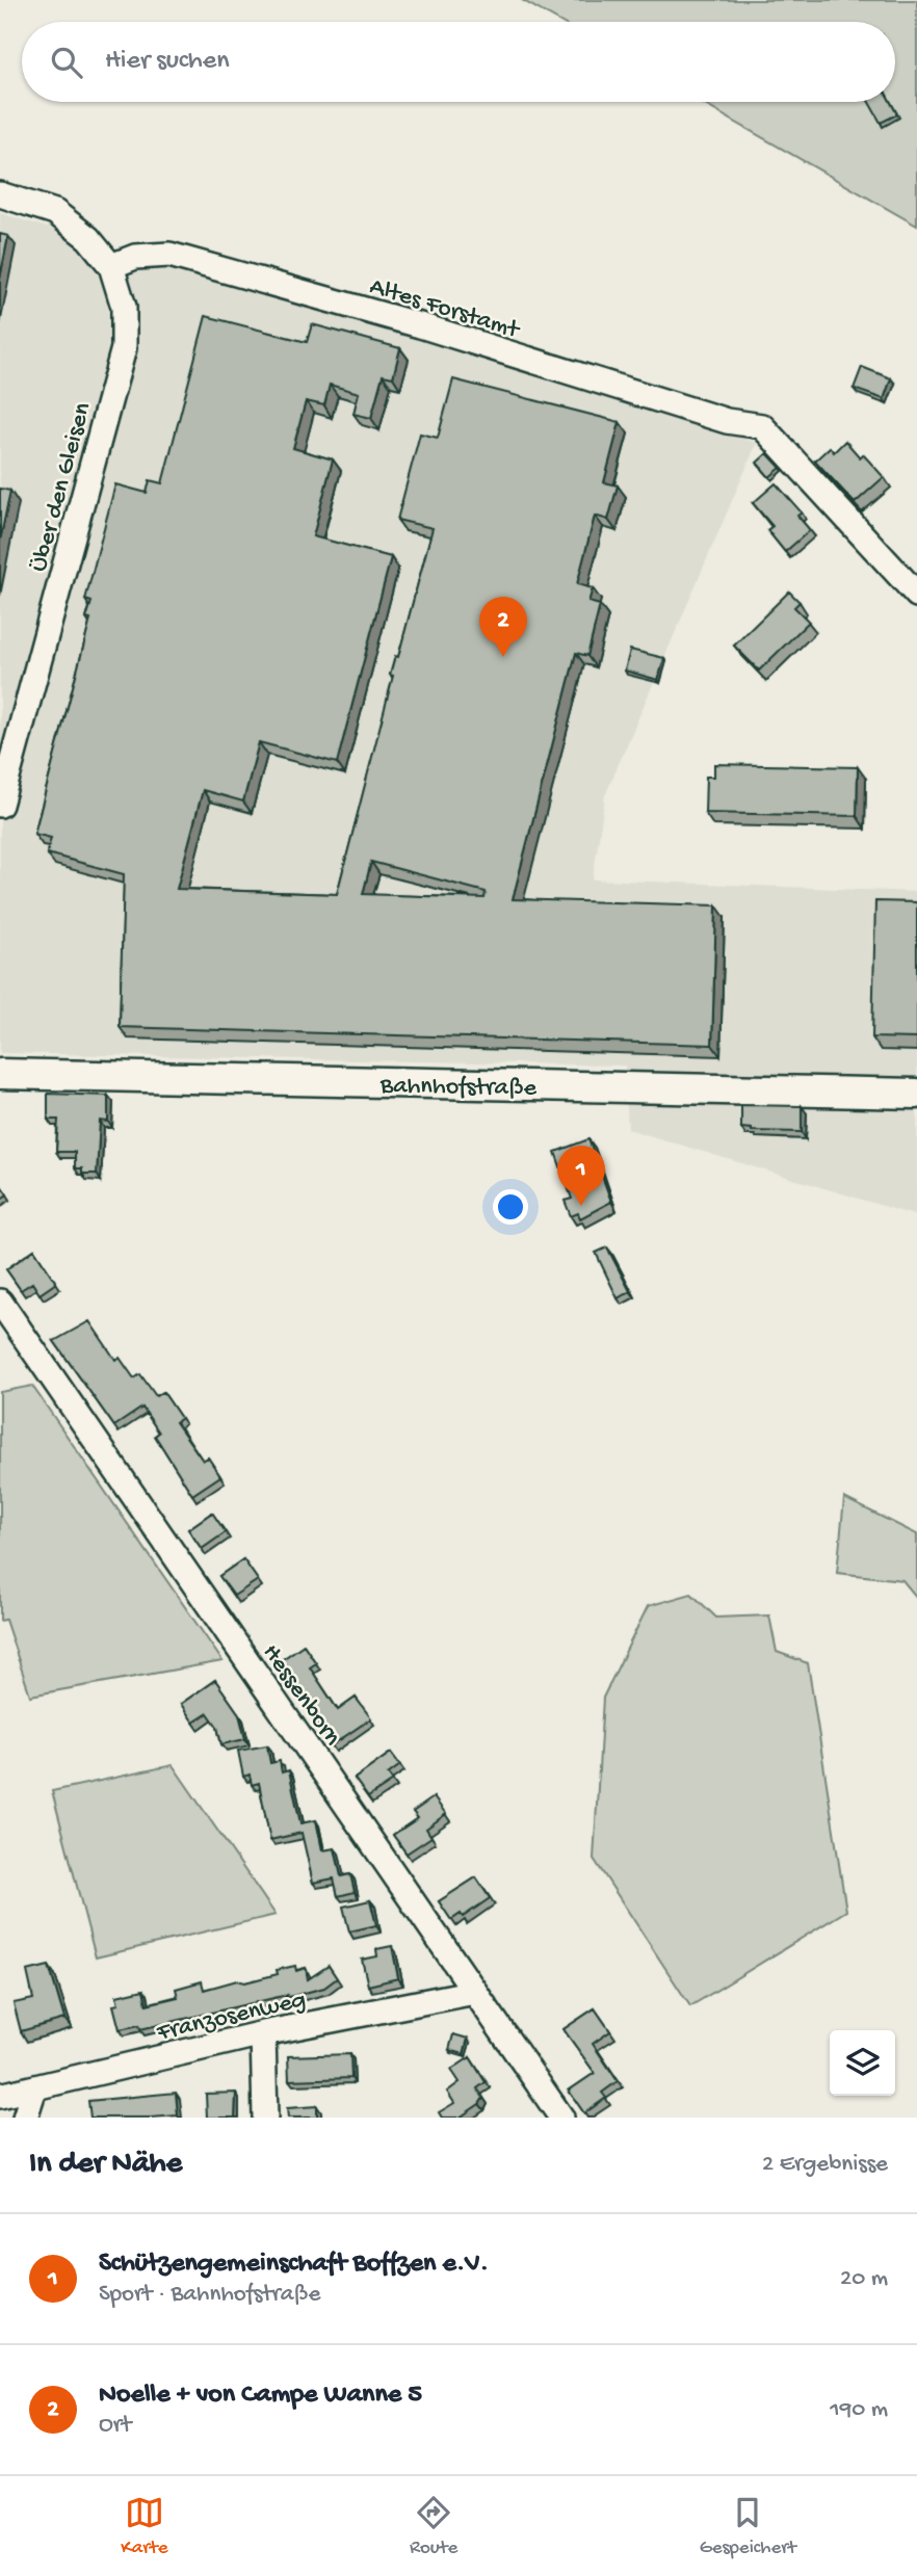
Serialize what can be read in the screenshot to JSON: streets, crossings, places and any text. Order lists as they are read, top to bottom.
{
  "streets": {
    "main road": ["Bahnhofstraße"],
    "street": [
      "Altes Forstamt",
      "Über den Gleisen",
      "Hessenborn",
      "Franzosenweg"
    ]
  },
  "crossings": [
    ["Altes Forstamt", "Über den Gleisen"],
    ["Hessenborn", "Franzosenweg"]
  ],
  "page": {
    "search": "Hier suchen",
    "pins": ["2", "1"],
    "heading": ["In der Nähe", "2 Ergebnisse"],
    "list": [
      {
        "mark": "1",
        "name": "Schützengemeinschaft Boffzen e.V.",
        "note": "Sport · Bahnhofstraße",
        "value": "20 m"
      },
      {
        "mark": "2",
        "name": "Noelle + von Campe Wanne 5",
        "note": "Ort",
        "value": "190 m"
      }
    ],
    "nav": ["Karte", "Route", "Gespeichert"]
  }
}
